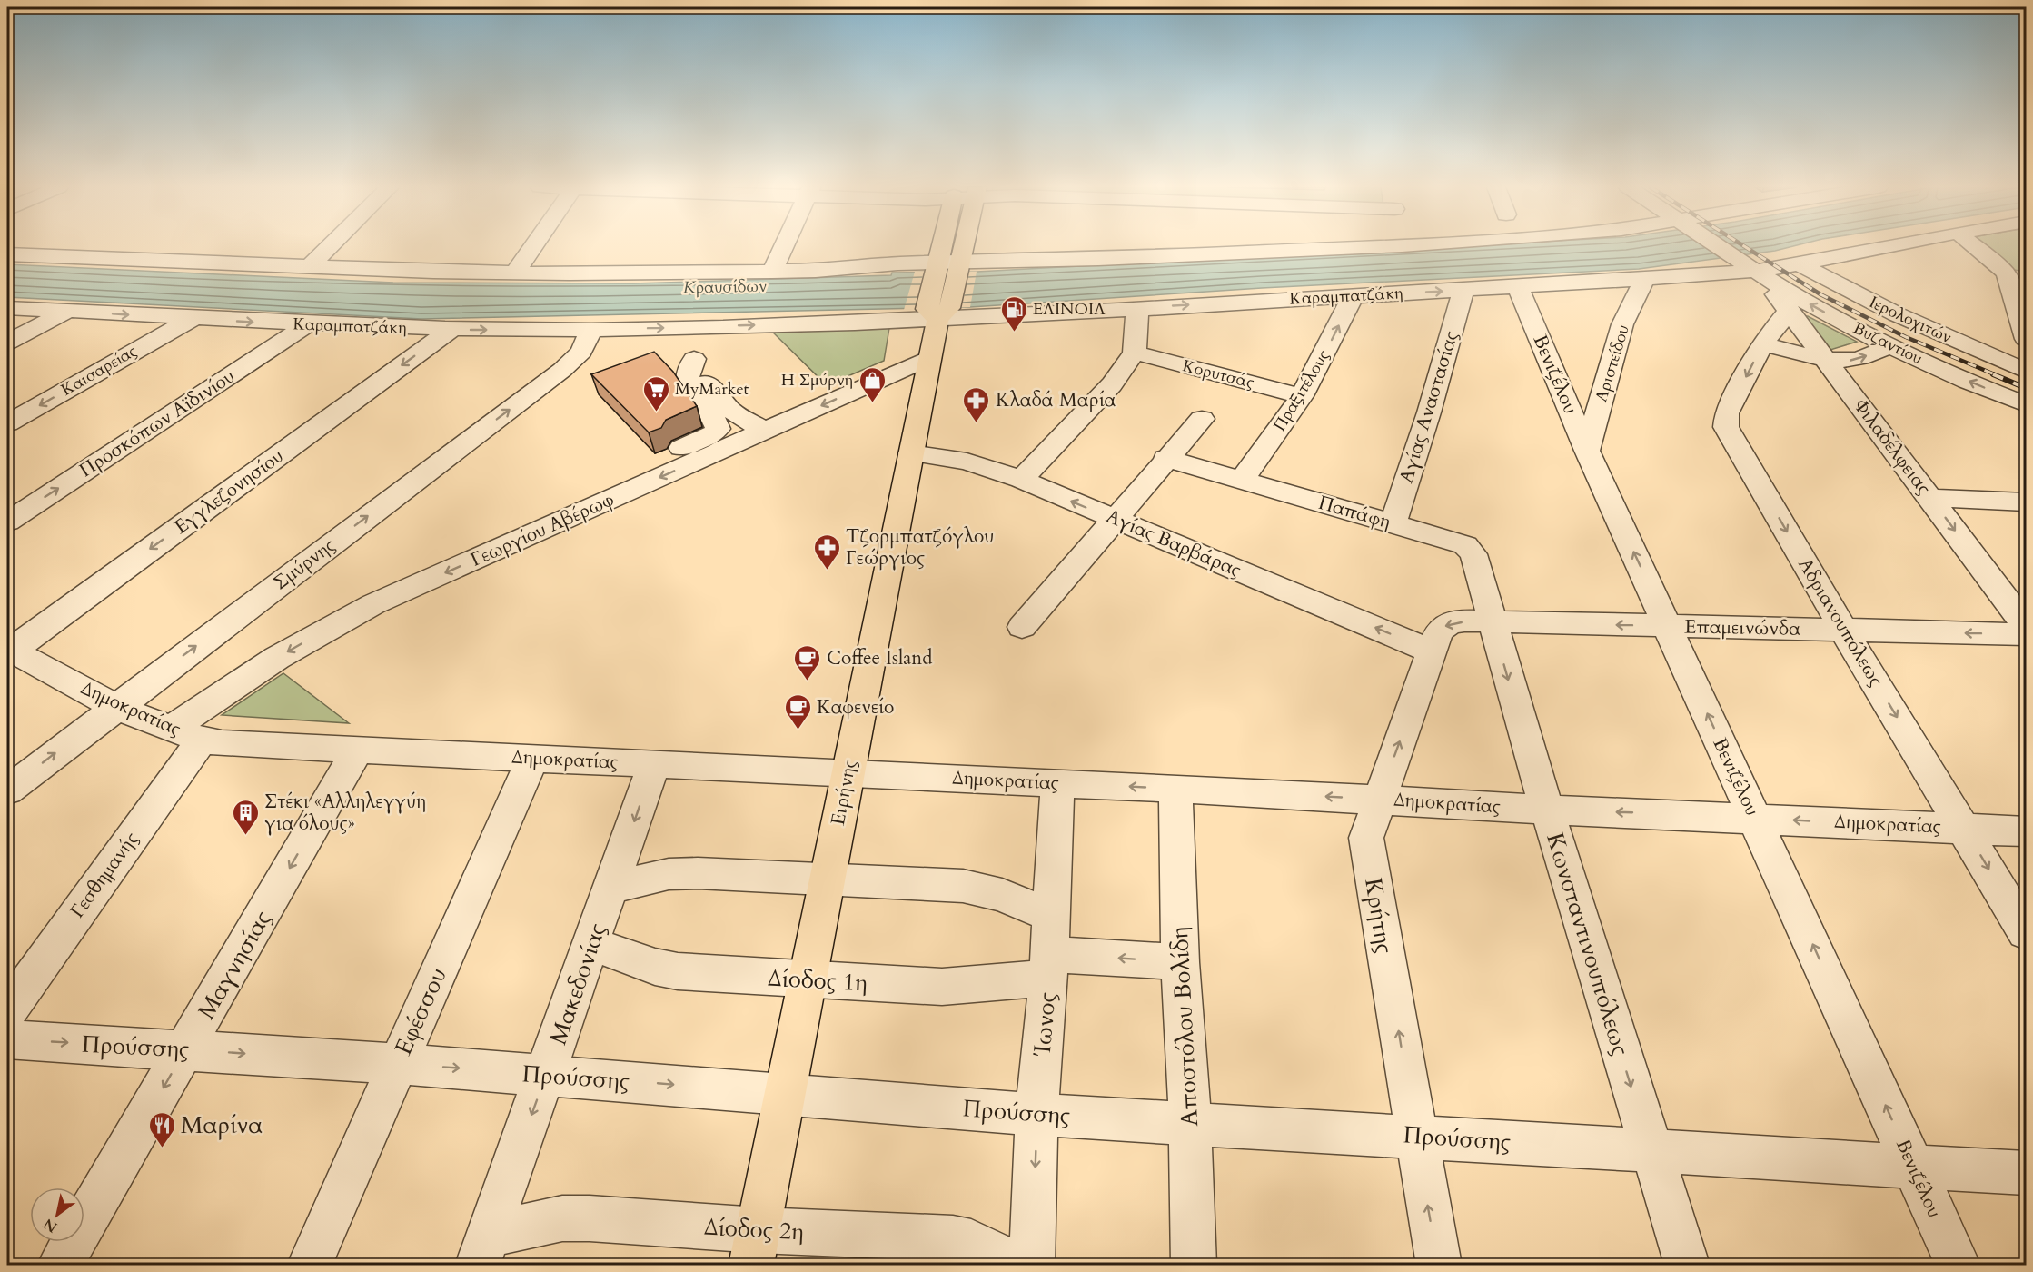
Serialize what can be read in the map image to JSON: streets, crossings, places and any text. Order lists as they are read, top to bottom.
{
  "streets": {
    "main road": ["Ειρήνης"],
    "street": [
      "Καραμπατζάκη",
      "Ιερολοχιτών",
      "Βυζαντίου",
      "Αριστείδου",
      "Καισαρείας",
      "Κορυτσάς",
      "Βενιζέλου",
      "Πραξιτέλους",
      "Αγίας Αναστασίας",
      "Προσκόπων Αϊδινίου",
      "Φιλαδέλφειας",
      "Εγγλεζονησίου",
      "Παπάφη",
      "Γεωργίου Αβέρωφ",
      "Αγίας Βαρβάρας",
      "Σμύρνης",
      "Αδριανουπόλεως",
      "Επαμεινώνδα",
      "Δημοκρατίας",
      "Γεσθημανής",
      "Κρήτης",
      "Κωνσταντινουπόλεως",
      "Μαγνησίας",
      "Δίοδος 1η",
      "Μακεδονίας",
      "Εφέσσου",
      "Ίωνος",
      "Αποστόλου Βολίδη",
      "Προύσσης",
      "Δίοδος 2η"
    ]
  },
  "crossings": [
    ["Καραμπατζάκη", "Ιερολοχιτών"],
    ["Καραμπατζάκη", "Βυζαντίου"],
    ["Καραμπατζάκη", "Αριστείδου"],
    ["Καραμπατζάκη", "Καισαρείας"],
    ["Καραμπατζάκη", "Βενιζέλου"],
    ["Καραμπατζάκη", "Πραξιτέλους"],
    ["Καραμπατζάκη", "Αγίας Αναστασίας"],
    ["Καραμπατζάκη", "Προσκόπων Αϊδινίου"],
    ["Καραμπατζάκη", "Φιλαδέλφειας"],
    ["Καραμπατζάκη", "Εγγλεζονησίου"],
    ["Καραμπατζάκη", "Σμύρνης"],
    ["Καραμπατζάκη", "Ειρήνης"],
    ["Βυζαντίου", "Φιλαδέλφειας"],
    ["Αριστείδου", "Βενιζέλου"],
    ["Κορυτσάς", "Πραξιτέλους"],
    ["Βενιζέλου", "Επαμεινώνδα"],
    ["Βενιζέλου", "Δημοκρατίας"],
    ["Βενιζέλου", "Προύσσης"],
    ["Πραξιτέλους", "Παπάφη"],
    ["Αγίας Αναστασίας", "Παπάφη"],
    ["Φιλαδέλφειας", "Αδριανουπόλεως"],
    ["Εγγλεζονησίου", "Δημοκρατίας"],
    ["Παπάφη", "Επαμεινώνδα"],
    ["Παπάφη", "Κρήτης"],
    ["Παπάφη", "Κωνσταντινουπόλεως"],
    ["Γεωργίου Αβέρωφ", "Δημοκρατίας"],
    ["Γεωργίου Αβέρωφ", "Ειρήνης"],
    ["Γεωργίου Αβέρωφ", "Γεσθημανής"],
    ["Αγίας Βαρβάρας", "Ειρήνης"],
    ["Αγίας Βαρβάρας", "Κρήτης"],
    ["Σμύρνης", "Δημοκρατίας"],
    ["Αδριανουπόλεως", "Επαμεινώνδα"],
    ["Αδριανουπόλεως", "Δημοκρατίας"],
    ["Επαμεινώνδα", "Κρήτης"],
    ["Επαμεινώνδα", "Κωνσταντινουπόλεως"],
    ["Δημοκρατίας", "Ειρήνης"],
    ["Δημοκρατίας", "Γεσθημανής"],
    ["Δημοκρατίας", "Κρήτης"],
    ["Δημοκρατίας", "Κωνσταντινουπόλεως"],
    ["Δημοκρατίας", "Μαγνησίας"],
    ["Δημοκρατίας", "Μακεδονίας"],
    ["Δημοκρατίας", "Εφέσσου"],
    ["Δημοκρατίας", "Ίωνος"],
    ["Δημοκρατίας", "Αποστόλου Βολίδη"],
    ["Ειρήνης", "Δίοδος 1η"],
    ["Ειρήνης", "Προύσσης"],
    ["Ειρήνης", "Δίοδος 2η"],
    ["Κρήτης", "Κωνσταντινουπόλεως"],
    ["Κρήτης", "Προύσσης"],
    ["Κωνσταντινουπόλεως", "Προύσσης"],
    ["Μαγνησίας", "Προύσσης"],
    ["Δίοδος 1η", "Μακεδονίας"],
    ["Δίοδος 1η", "Ίωνος"],
    ["Μακεδονίας", "Προύσσης"],
    ["Μακεδονίας", "Δίοδος 2η"],
    ["Εφέσσου", "Προύσσης"],
    ["Ίωνος", "Προύσσης"],
    ["Αποστόλου Βολίδη", "Προύσσης"]
  ],
  "one_way": [
    "Βενιζέλου",
    "Πραξιτέλους",
    "Προσκόπων Αϊδινίου",
    "Φιλαδέλφειας",
    "Εγγλεζονησίου",
    "Γεωργίου Αβέρωφ",
    "Αγίας Βαρβάρας",
    "Σμύρνης",
    "Αδριανουπόλεως",
    "Επαμεινώνδα",
    "Δημοκρατίας",
    "Κρήτης",
    "Κωνσταντινουπόλεως",
    "Μαγνησίας",
    "Μακεδονίας",
    "Προύσσης"
  ],
  "water": ["Κραυσίδων"],
  "places": {
    "fuel station": ["ΕΛΙΝΟΙΛ"],
    "shop": ["Η Σμύρνη"],
    "supermarket": ["MyMarket"],
    "pharmacy": ["Κλαδά Μαρία", "Τζορμπατζόγλου Γεώργιος"],
    "cafe": ["Coffee Island", "Καφενείο"],
    "building": ["Στέκι «Αλληλεγγύη για όλους»"],
    "restaurant": ["Μαρίνα"]
  },
  "north": "bottom left"
}
